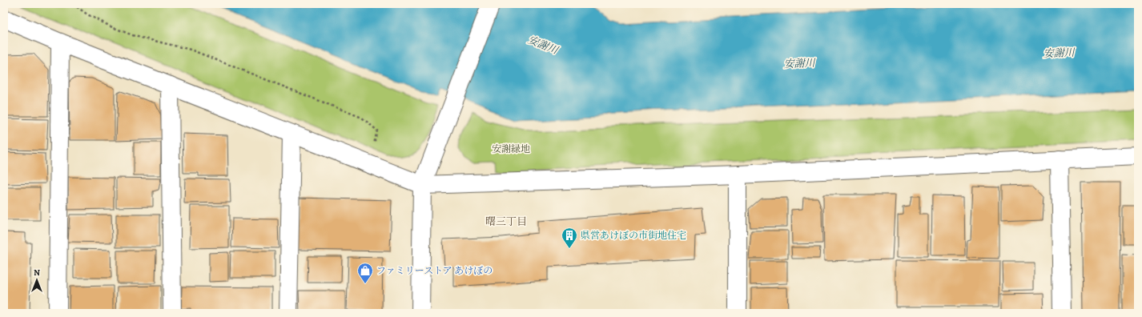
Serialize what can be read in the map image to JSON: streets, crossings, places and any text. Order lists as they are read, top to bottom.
{
  "districts": ["曙三丁目"],
  "water": ["安謝川"],
  "parks": ["安謝緑地"],
  "places": {
    "building": ["県営あけぼの市街地住宅"],
    "shop": ["ファミリーストア あけぼの"]
  },
  "north": "top"
}
